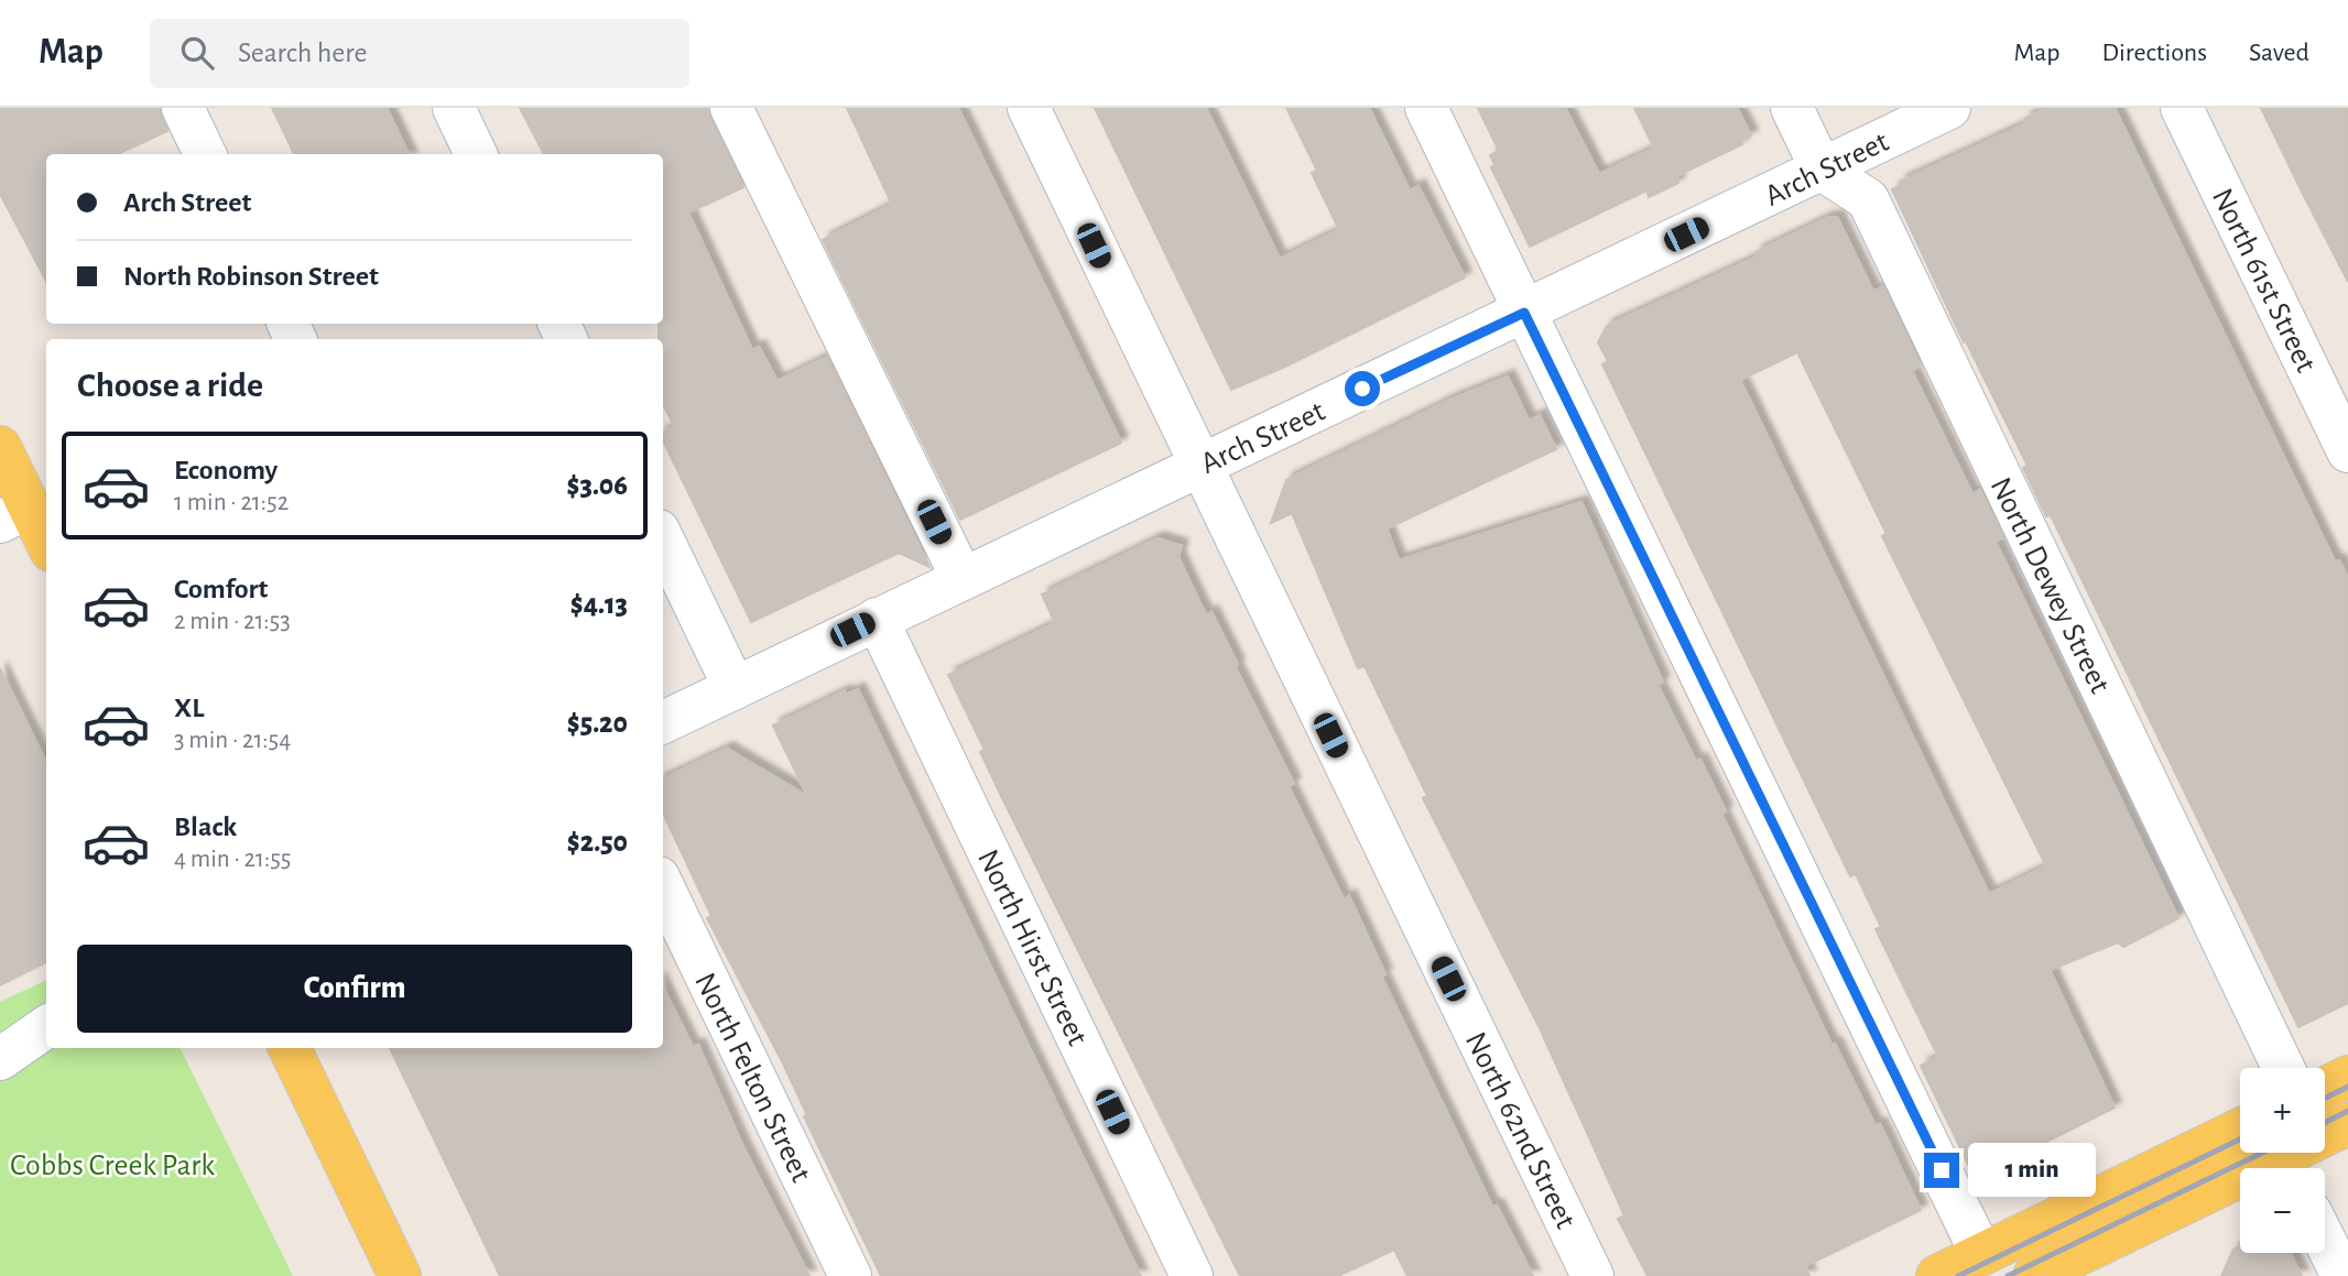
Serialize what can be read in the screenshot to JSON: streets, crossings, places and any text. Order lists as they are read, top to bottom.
{
  "streets": {
    "street": [
      "Arch Street",
      "North 61st Street",
      "North Dewey Street",
      "North Hirst Street",
      "North Felton Street",
      "North 62nd Street"
    ]
  },
  "crossings": [
    ["Arch Street", "North Dewey Street"],
    ["Arch Street", "North Hirst Street"],
    ["Arch Street", "North 62nd Street"]
  ],
  "parks": ["Cobbs Creek Park"],
  "page": {
    "header": "Map",
    "search": "Search here",
    "nav": ["Map", "Directions", "Saved"],
    "banner": ["Arch Street", "North Robinson Street"],
    "heading": "Choose a ride",
    "list": [
      {
        "name": "Economy",
        "note": "1 min · 21:52",
        "value": "$3.06"
      },
      {
        "name": "Comfort",
        "note": "2 min · 21:53",
        "value": "$4.13"
      },
      {
        "name": "XL",
        "note": "3 min · 21:54",
        "value": "$5.20"
      },
      {
        "name": "Black",
        "note": "4 min · 21:55",
        "value": "$2.50"
      }
    ],
    "buttons": "Confirm",
    "map_buttons": ["+", "−"],
    "bubble": "1 min"
  }
}
